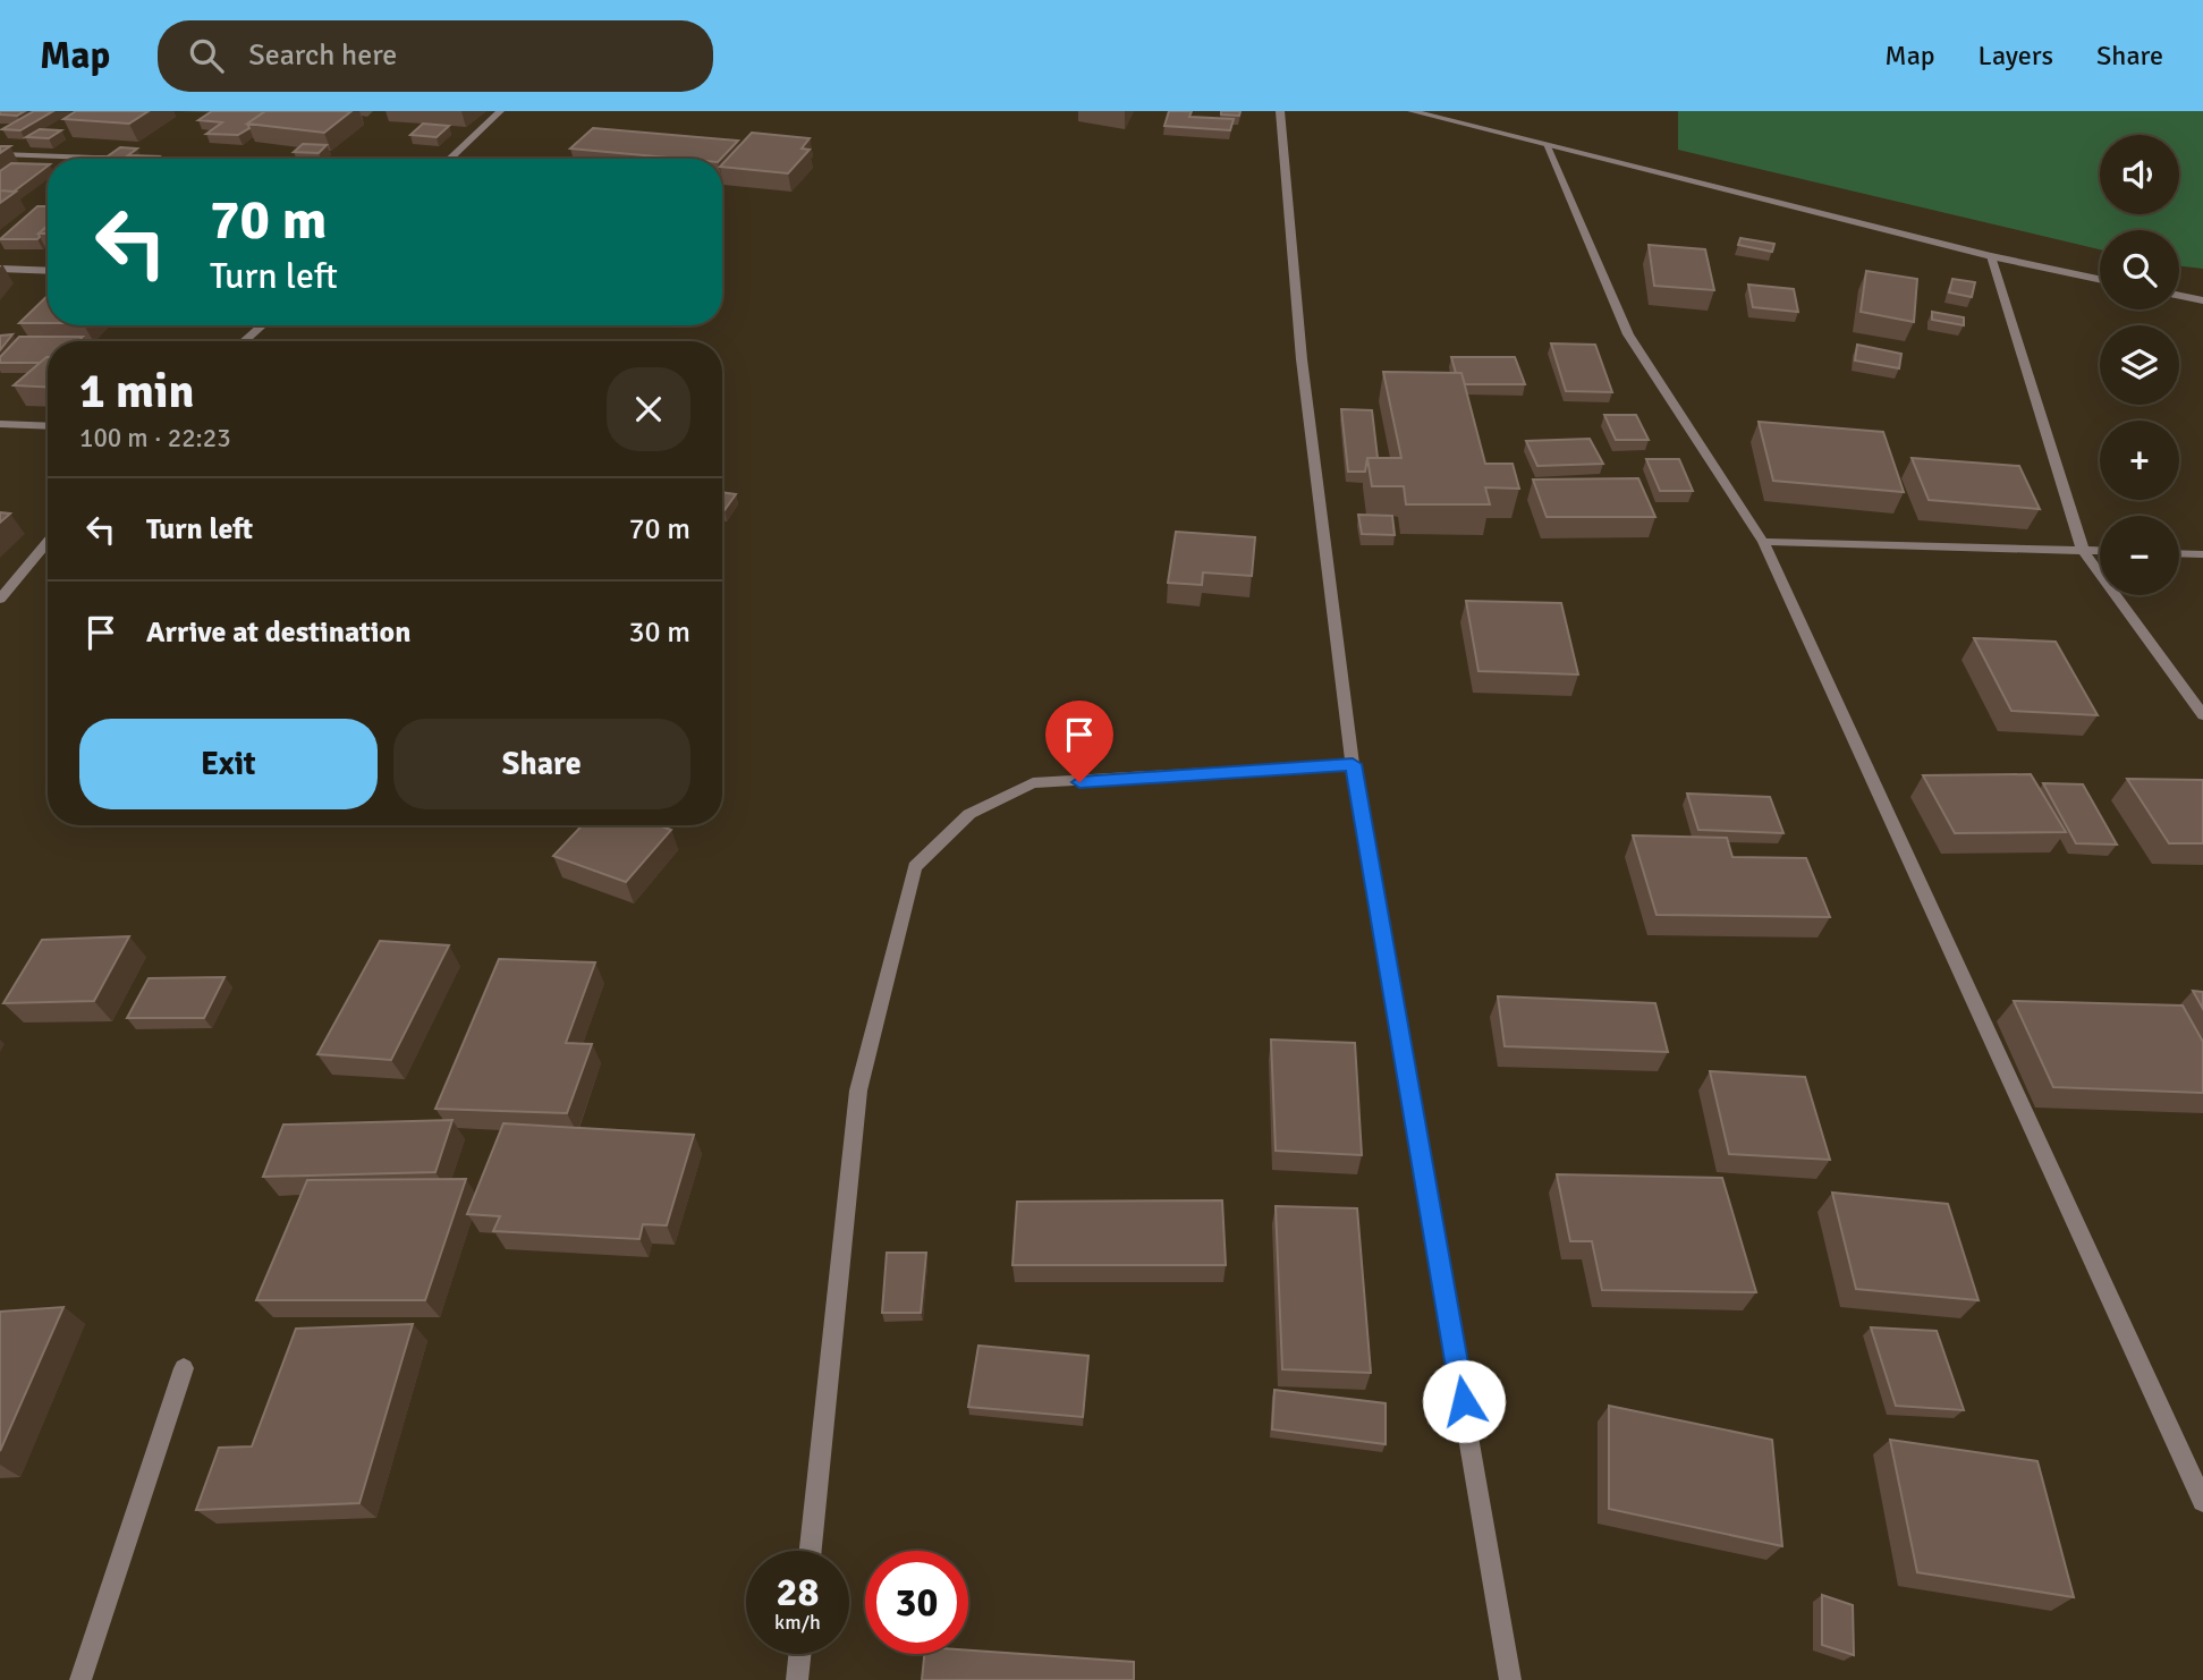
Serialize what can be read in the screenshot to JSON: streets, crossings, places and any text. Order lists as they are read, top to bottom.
{
  "page": {
    "header": "Map",
    "search": "Search here",
    "nav": ["Map", "Layers", "Share"],
    "map_buttons": ["+", "−"],
    "turn": ["70 m", "Turn left"],
    "heading": ["1 min", "100 m · 22:23"],
    "list": [
      {
        "name": "Turn left",
        "value": "70 m"
      },
      {
        "name": "Arrive at destination",
        "value": "30 m"
      }
    ],
    "buttons": ["Exit", "Share"],
    "speed": "28 km/h",
    "limit": "30"
  }
}
